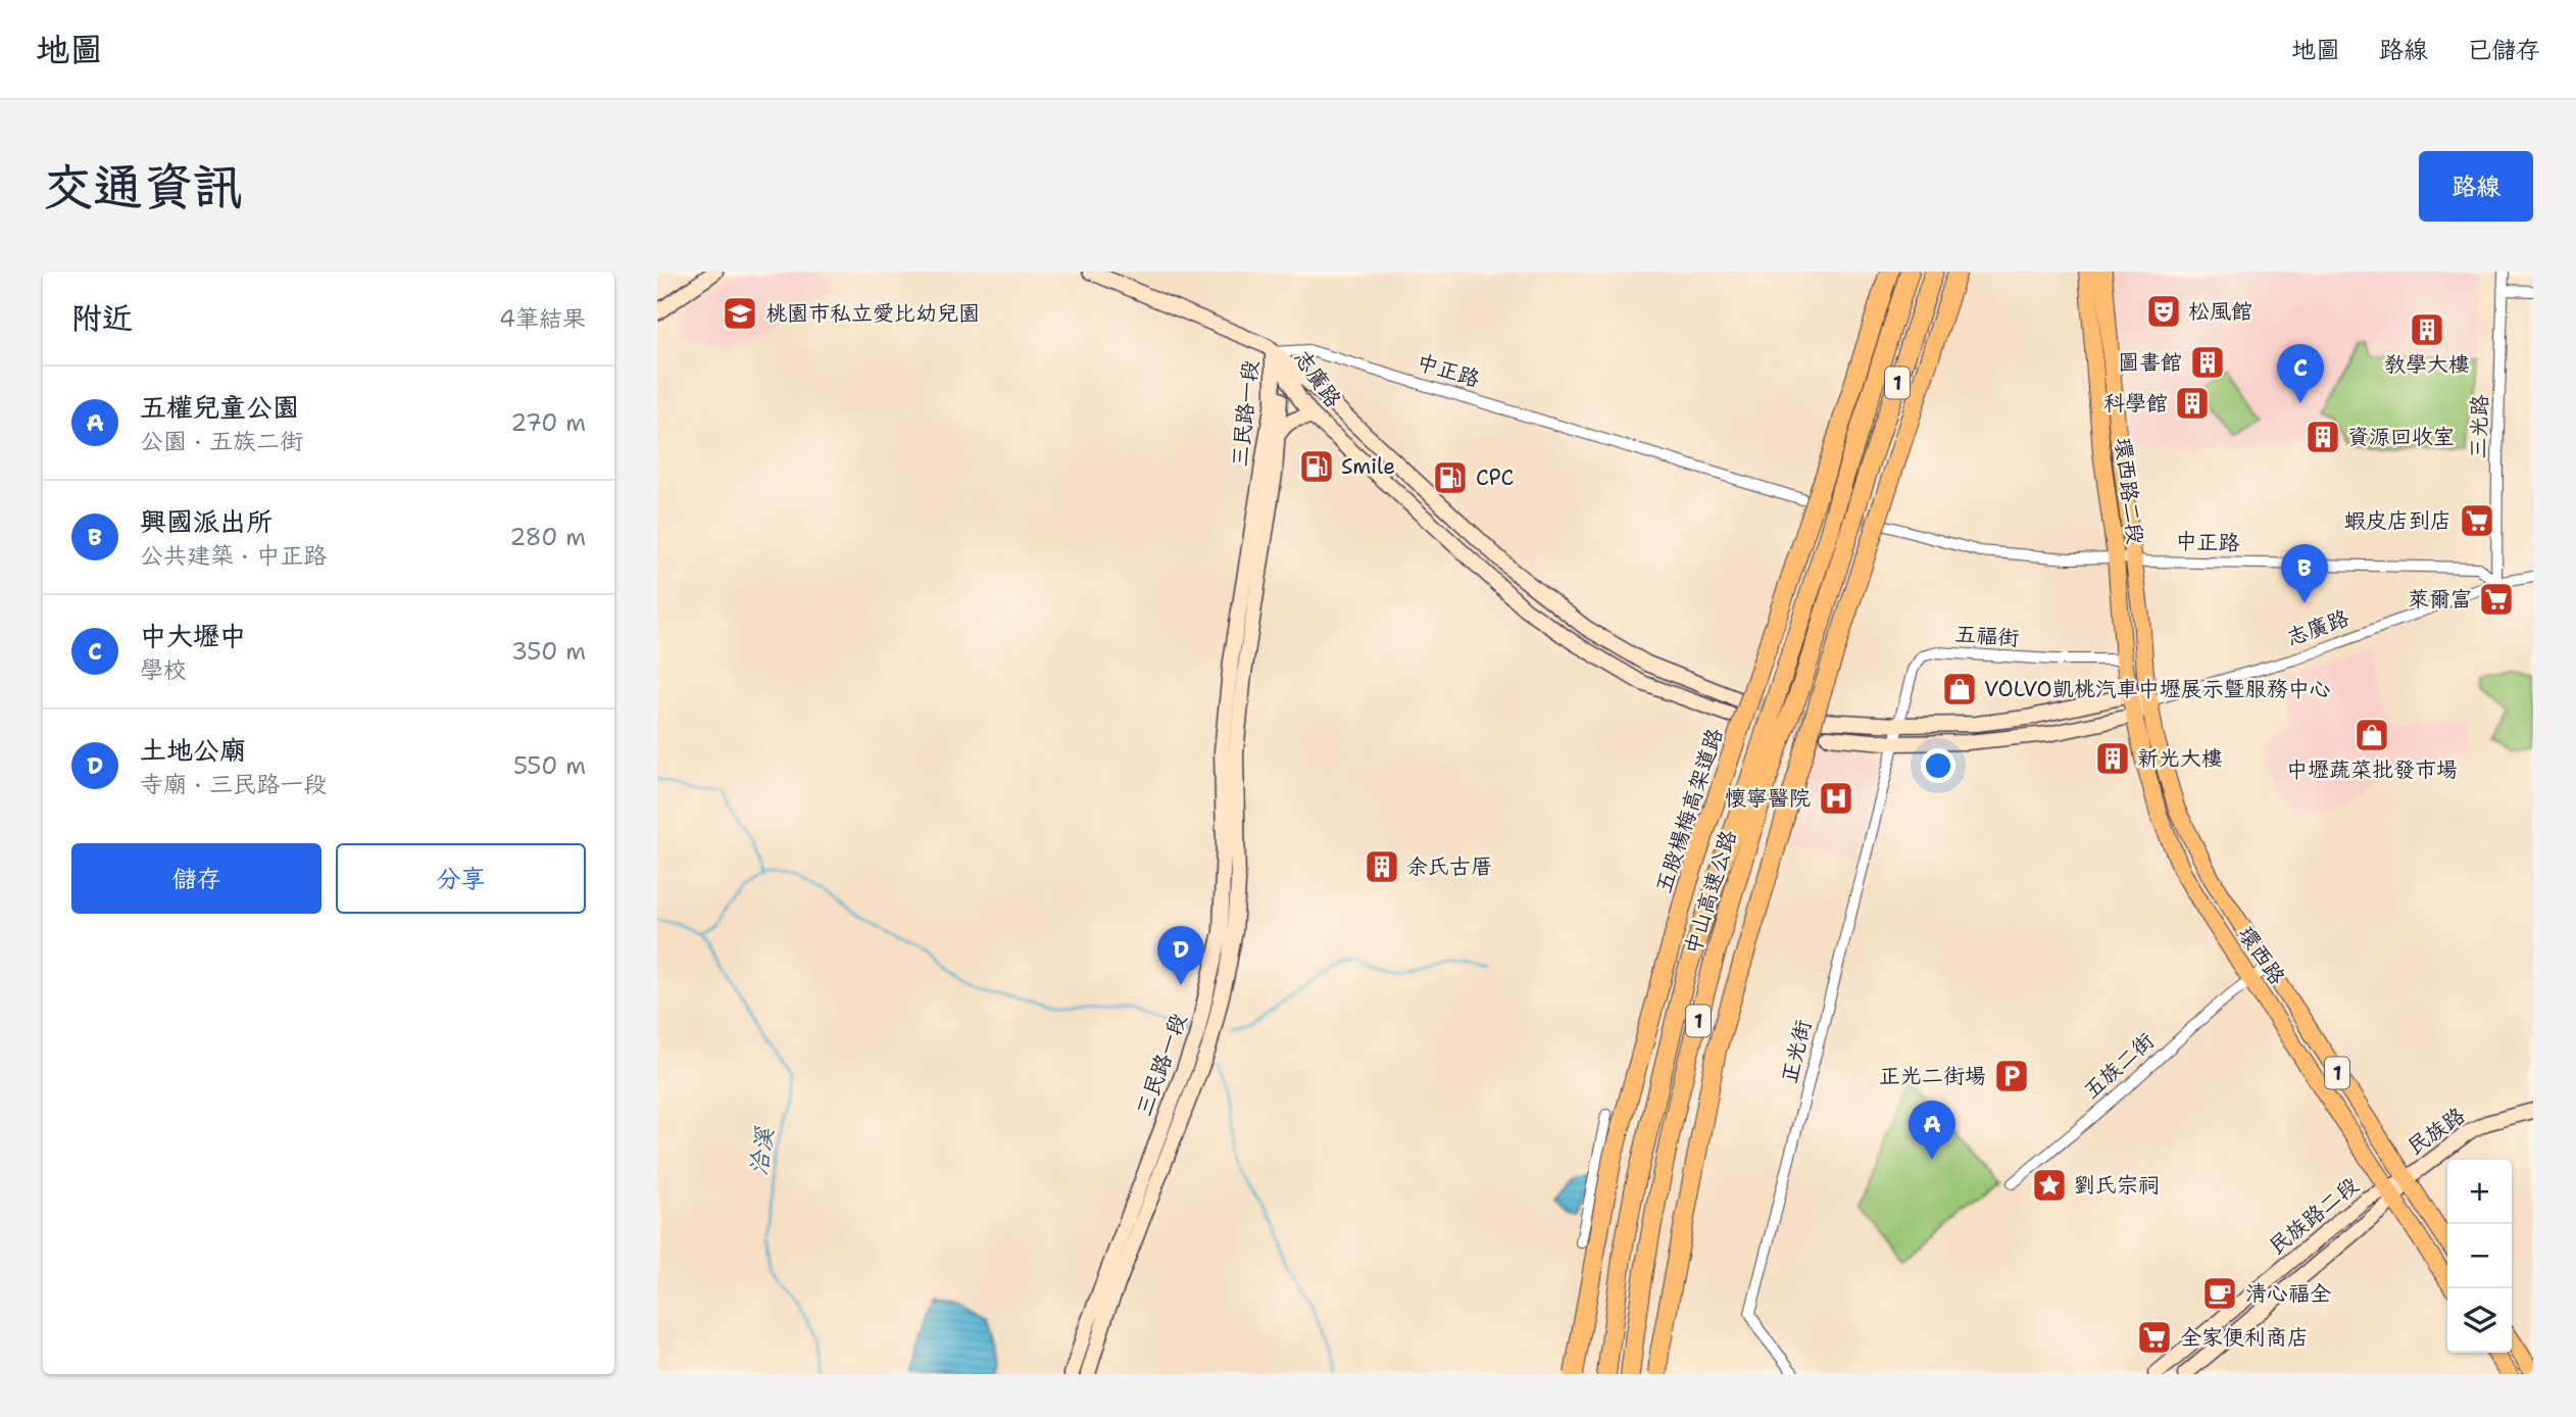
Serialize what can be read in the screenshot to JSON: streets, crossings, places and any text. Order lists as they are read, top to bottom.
{
  "streets": {
    "highway": ["1", "五股楊梅高架道路", "中山高速公路"],
    "main road": [
      "志廣路",
      "三民路一段",
      "環西路二段",
      "環西路",
      "民族路",
      "民族路二段"
    ],
    "street": [
      "中正路",
      "三光路",
      "五福街",
      "正光街",
      "五族二街"
    ]
  },
  "crossings": [
    ["中正路", "志廣路"],
    ["中正路", "三民路一段"],
    ["中正路", "三光路"],
    ["中正路", "環西路二段"],
    ["志廣路", "三民路一段"],
    ["志廣路", "三光路"],
    ["志廣路", "環西路二段"],
    ["志廣路", "環西路"],
    ["1", "環西路"],
    ["1", "民族路"],
    ["1", "民族路二段"],
    ["環西路二段", "五福街"],
    ["環西路二段", "環西路"],
    ["五福街", "正光街"],
    ["環西路", "五族二街"],
    ["環西路", "民族路"],
    ["環西路", "民族路二段"],
    ["民族路", "民族路二段"]
  ],
  "water": ["洽溪"],
  "places": {
    "theatre": ["松風館"],
    "school or university": ["桃園市私立愛比幼兒園"],
    "building": [
      "教學大樓",
      "圖書館",
      "科學館",
      "資源回收室",
      "新光大樓",
      "余氏古厝"
    ],
    "fuel station": ["Smile", "CPC"],
    "supermarket": ["蝦皮店到店", "萊爾富", "全家便利商店"],
    "shop": ["VOLVO凱桃汽車中壢展示暨服務中心", "中壢蔬菜批發市場"],
    "hospital": ["懷寧醫院"],
    "parking": ["正光二街場"],
    "place": ["劉氏宗祠"],
    "cafe": ["清心福全"]
  },
  "page": {
    "header": "地圖",
    "nav": ["地圖", "路線", "已儲存"],
    "buttons": [
      "路線",
      ["儲存", "分享"]
    ],
    "title": "交通資訊",
    "heading": ["附近", "4筆結果"],
    "pins": [
      "C",
      "B",
      "D",
      "A"
    ],
    "list": [
      {
        "mark": "A",
        "name": "五權兒童公園",
        "note": "公園 · 五族二街",
        "value": "270 m"
      },
      {
        "mark": "B",
        "name": "興國派出所",
        "note": "公共建築 · 中正路",
        "value": "280 m"
      },
      {
        "mark": "C",
        "name": "中大壢中",
        "note": "學校",
        "value": "350 m"
      },
      {
        "mark": "D",
        "name": "土地公廟",
        "note": "寺廟 · 三民路一段",
        "value": "550 m"
      }
    ],
    "map_buttons": ["+", "−"]
  }
}
